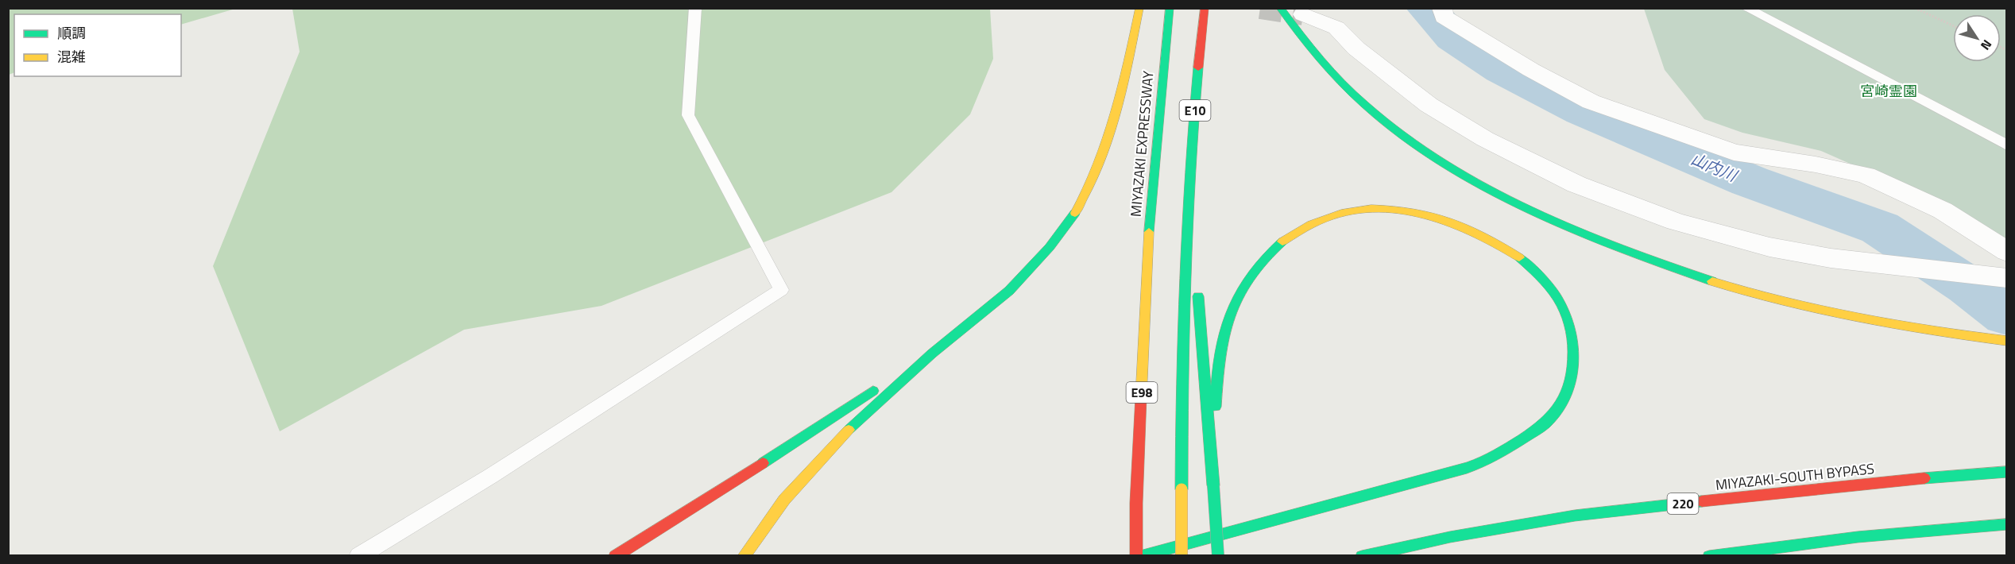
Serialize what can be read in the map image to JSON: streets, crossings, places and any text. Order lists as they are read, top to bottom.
{
  "streets": {
    "main road": [
      "E10",
      "MIYAZAKI EXPRESSWAY",
      "E98",
      "MIYAZAKI-SOUTH BYPASS",
      "220"
    ]
  },
  "crossings": [
    ["MIYAZAKI EXPRESSWAY", "E98"]
  ],
  "water": ["山内川"],
  "parks": ["宮崎霊園"],
  "legend": ["順調", "混雑"],
  "north": "bottom right"
}
